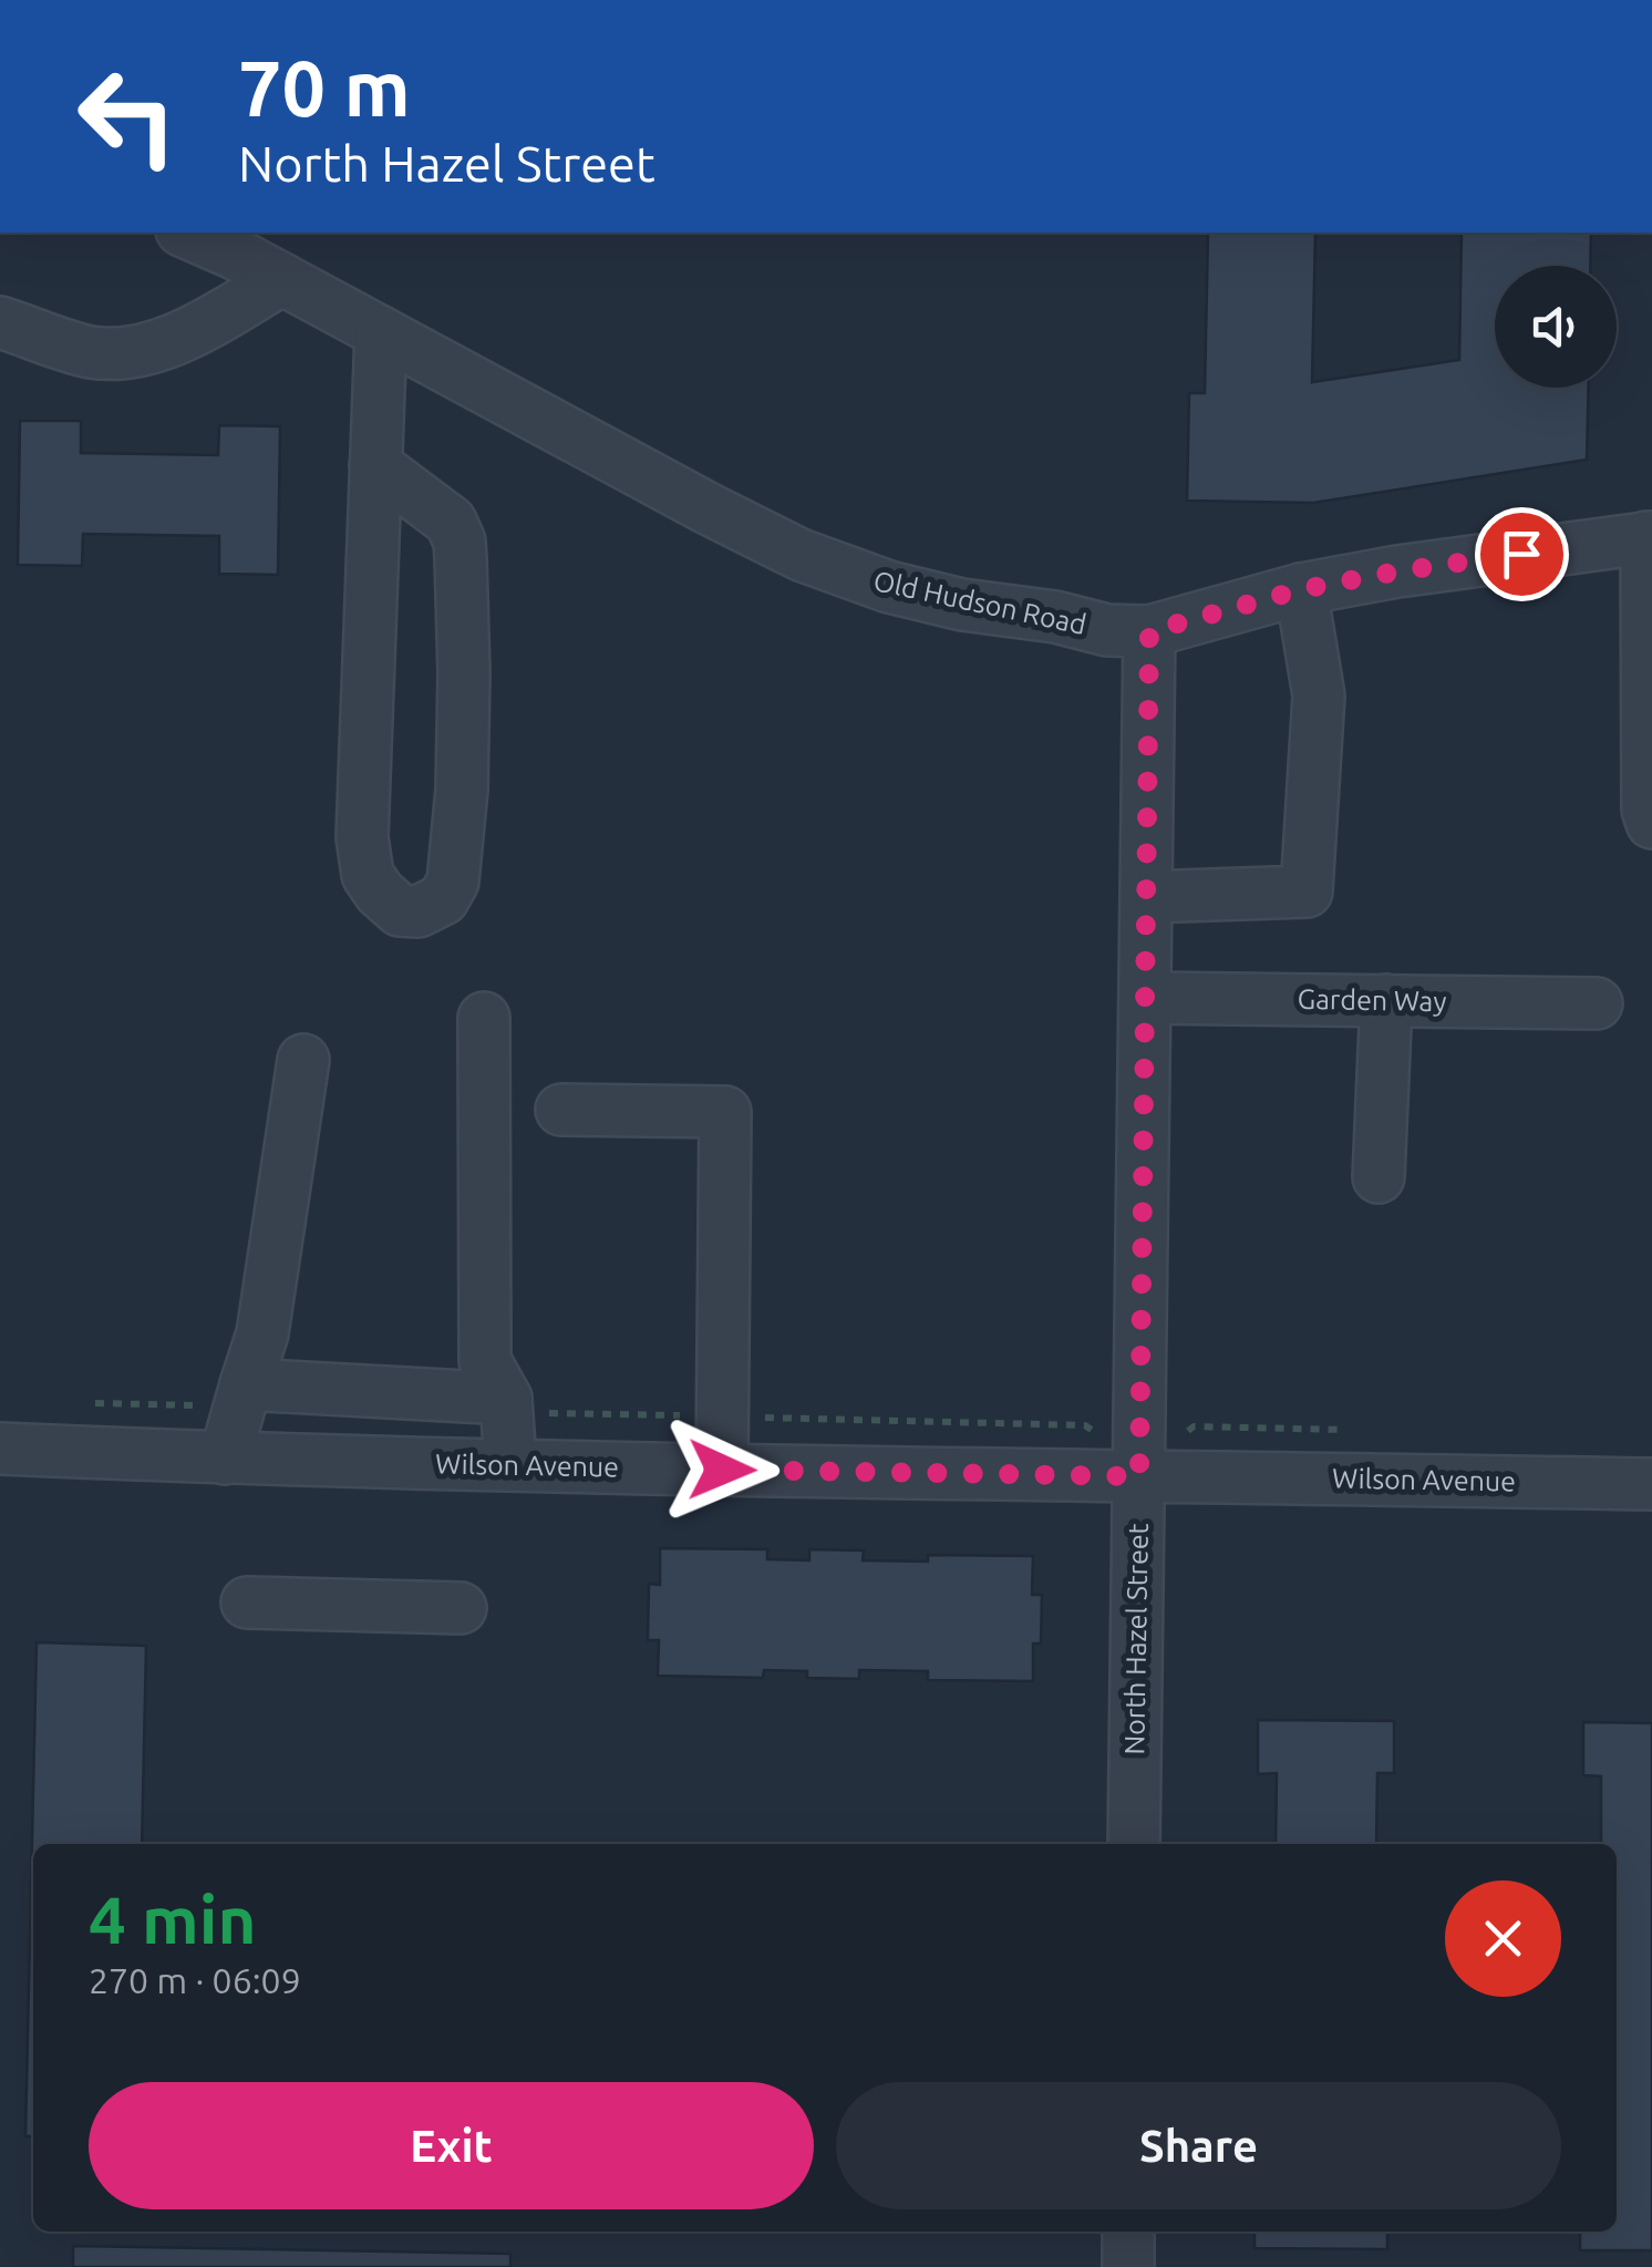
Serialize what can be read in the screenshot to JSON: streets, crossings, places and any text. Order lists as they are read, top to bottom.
{
  "streets": {
    "street": [
      "Old Hudson Road",
      "Garden Way",
      "Wilson Avenue",
      "North Hazel Street"
    ]
  },
  "crossings": [
    ["Old Hudson Road", "North Hazel Street"],
    ["Garden Way", "North Hazel Street"],
    ["Wilson Avenue", "North Hazel Street"]
  ],
  "page": {
    "turn": ["70 m", "North Hazel Street"],
    "heading": ["4 min", "270 m · 06:09"],
    "buttons": ["Exit", "Share"]
  }
}
